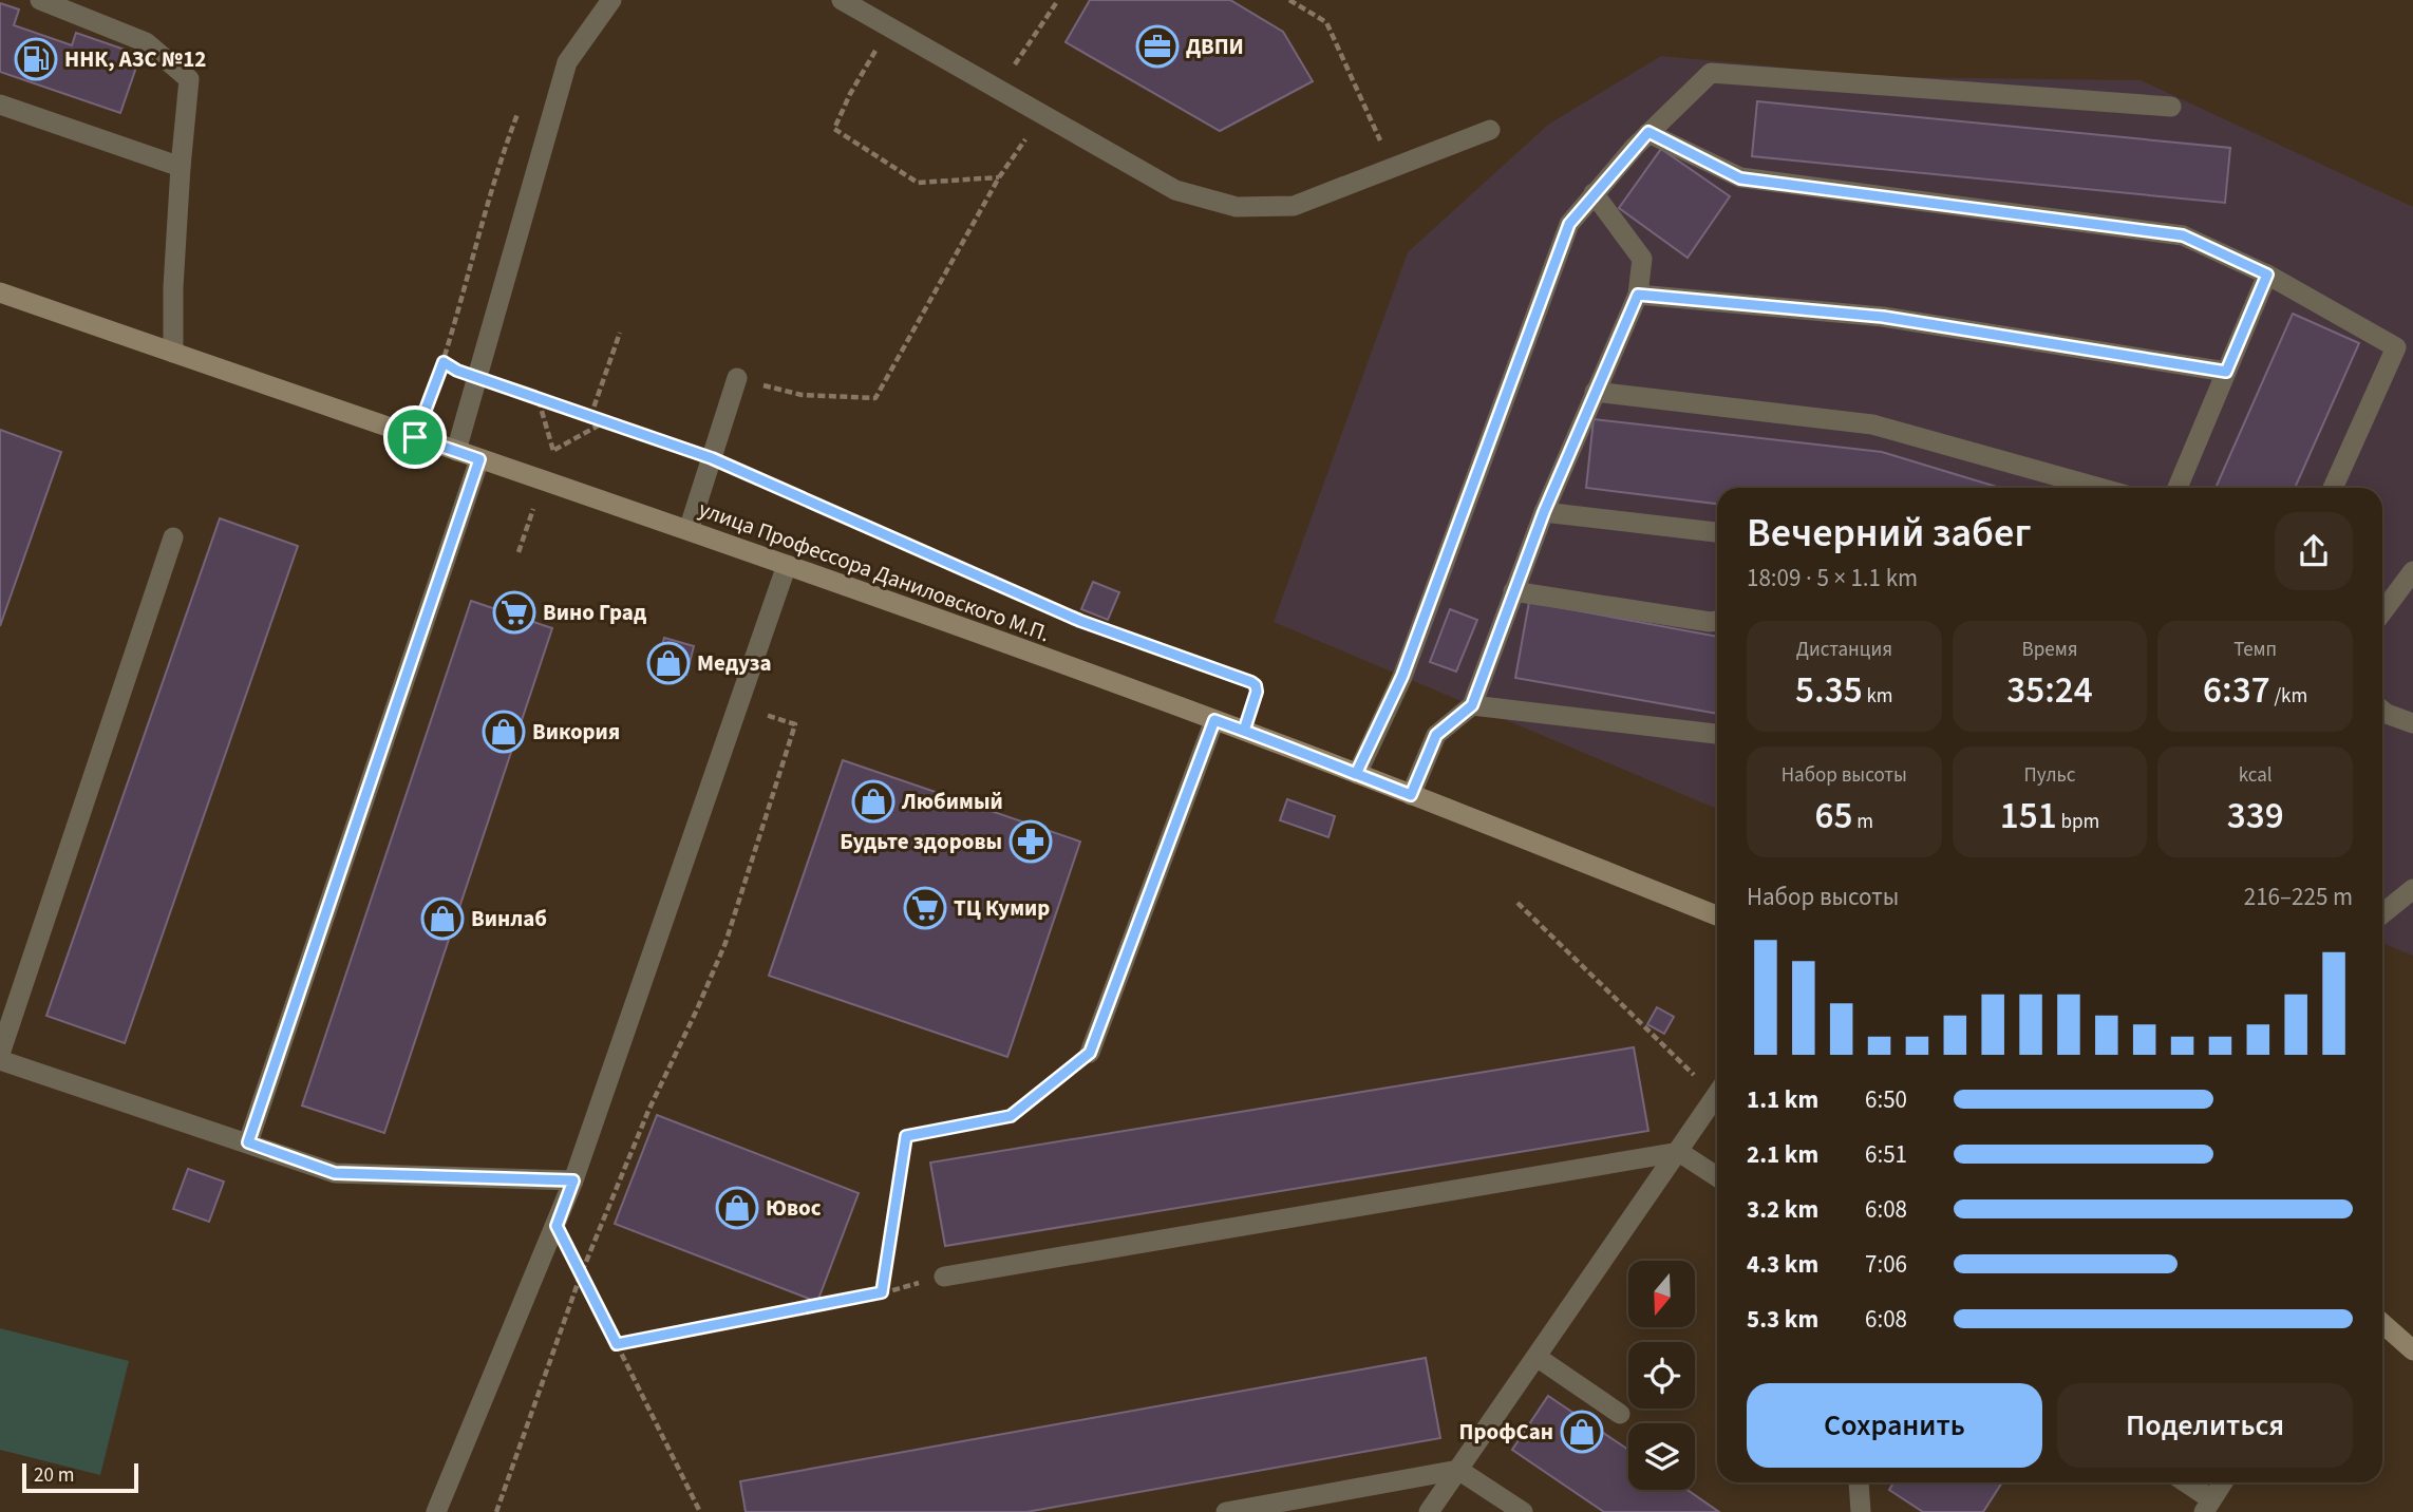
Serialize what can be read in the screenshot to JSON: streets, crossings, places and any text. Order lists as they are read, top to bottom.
{
  "streets": {
    "main road": ["улица Профессора Даниловского М.П."]
  },
  "places": {
    "office": ["ДВПИ"],
    "fuel station": ["ННК, АЗС №12"],
    "supermarket": ["Вино Град", "ТЦ Кумир"],
    "shop": [
      "Медуза",
      "Викория",
      "Любимый",
      "Винлаб",
      "Ювос",
      "ПрофСан"
    ],
    "pharmacy": ["Будьте здоровы"]
  },
  "scale_bar": "20 m",
  "north": "bottom",
  "page": {
    "heading": ["Вечерний забег", "18:09 · 5 × 1.1 km"],
    "stats": [
      ["Дистанция", "5.35 km"],
      ["Время", "35:24"],
      ["Темп", "6:37 /km"],
      ["Набор высоты", "65 m"],
      ["Пульс", "151 bpm"],
      ["kcal", "339"]
    ],
    "chart": ["Набор высоты", "216–225 m"],
    "list": [
      {
        "name": "1.1 km",
        "note": "6:50"
      },
      {
        "name": "2.1 km",
        "note": "6:51"
      },
      {
        "name": "3.2 km",
        "note": "6:08"
      },
      {
        "name": "4.3 km",
        "note": "7:06"
      },
      {
        "name": "5.3 km",
        "note": "6:08"
      }
    ],
    "buttons": ["Сохранить", "Поделиться"],
    "scale": "20 m"
  }
}
